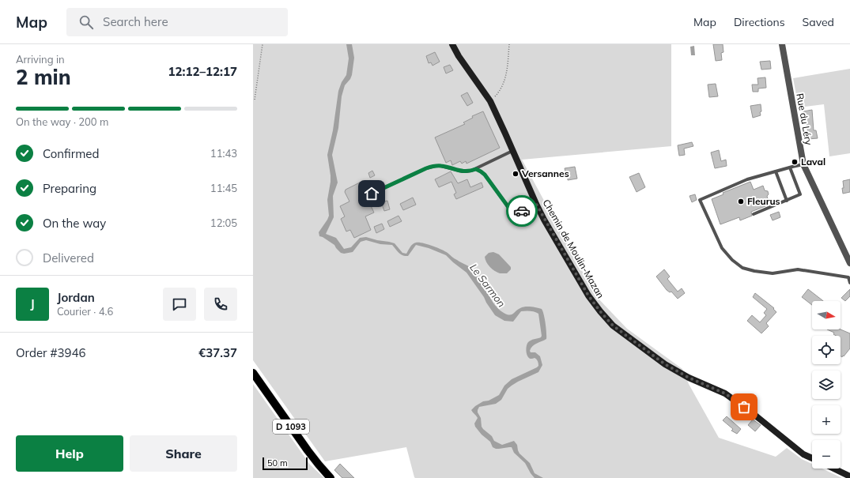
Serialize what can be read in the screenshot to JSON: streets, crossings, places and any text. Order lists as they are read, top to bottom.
{
  "streets": {
    "main road": ["D 1093"],
    "street": ["Rue du Léry", "Chemin de Moulin-Mazan"]
  },
  "water": ["Le Sarmon"],
  "places": ["Laval", "Versannes", "Fleurus"],
  "scale_bar": "50 m",
  "north": "right",
  "page": {
    "header": "Map",
    "search": "Search here",
    "nav": ["Map", "Directions", "Saved"],
    "heading": ["2 min", "Arriving in", "12:12–12:17"],
    "panel": [
      "Jordan",
      "Courier · 4.6",
      "Order #3946",
      "€37.37"
    ],
    "bar": "On the way · 200 m",
    "list": [
      ["Confirmed", "11:43"],
      ["Preparing", "11:45"],
      ["On the way", "12:05"],
      "Delivered"
    ],
    "round": "J",
    "map_buttons": ["+", "−"],
    "buttons": ["Help", "Share"],
    "scale": "50 m"
  }
}
